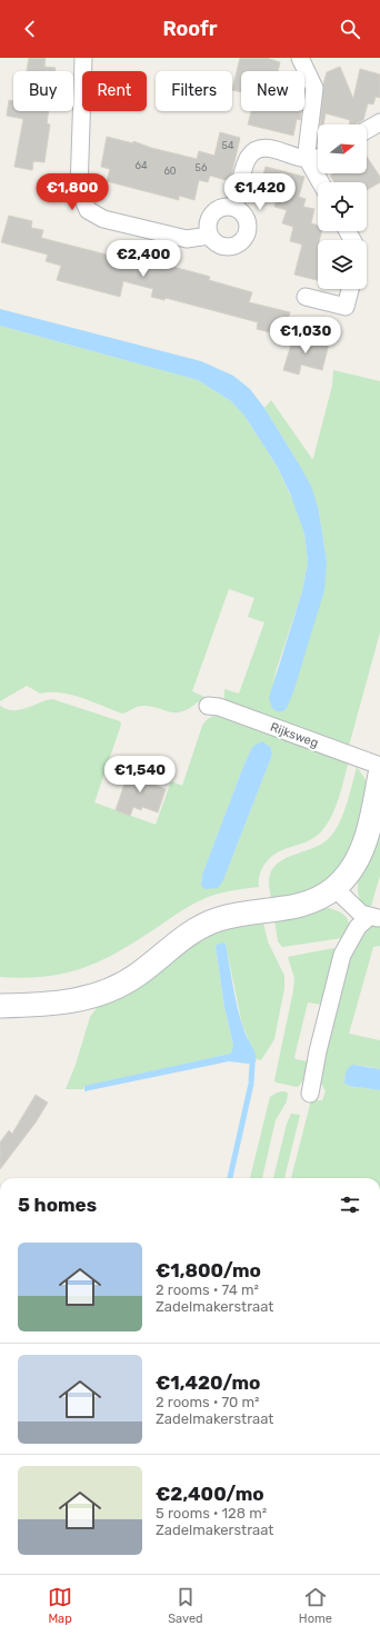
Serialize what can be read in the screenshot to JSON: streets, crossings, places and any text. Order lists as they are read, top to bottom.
{
  "streets": {
    "street": ["Rijksweg"]
  },
  "house_numbers": [
    "54",
    "64",
    "56",
    "60"
  ],
  "north": "right",
  "page": {
    "header": "Roofr",
    "chip": [
      "Buy",
      "Rent",
      "Filters",
      "New"
    ],
    "price": [
      "€1,800",
      "€1,420",
      "€2,400",
      "€1,030",
      "€1,540"
    ],
    "heading": "5 homes",
    "list": [
      {
        "name": "€1,800/mo",
        "note": "2 rooms · 74 m² · Zadelmakerstraat"
      },
      {
        "name": "€1,420/mo",
        "note": "2 rooms · 70 m² · Zadelmakerstraat"
      },
      {
        "name": "€2,400/mo",
        "note": "5 rooms · 128 m² · Zadelmakerstraat"
      }
    ],
    "tabs": ["Map", "Saved", "Home"]
  }
}
